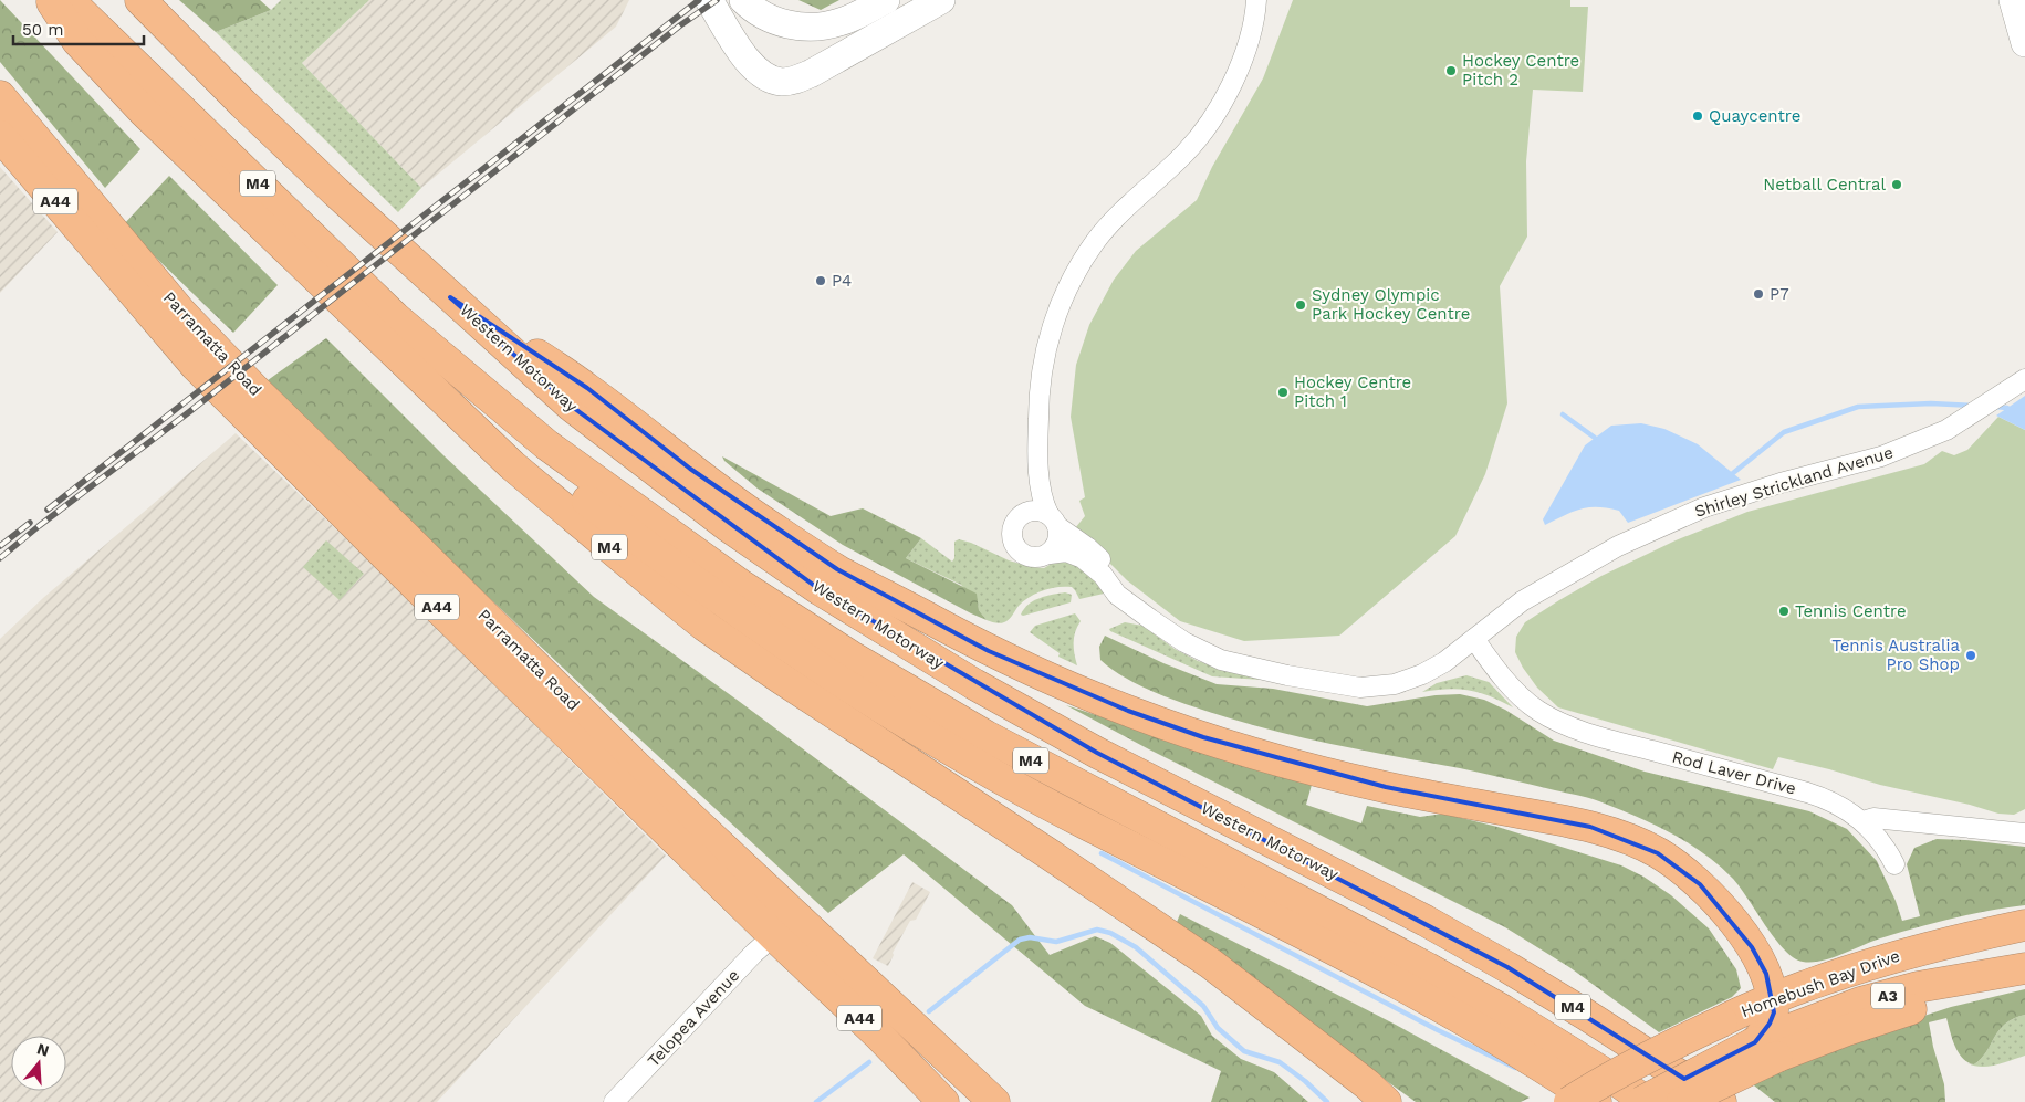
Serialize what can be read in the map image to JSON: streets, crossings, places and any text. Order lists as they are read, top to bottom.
{
  "streets": {
    "highway": [
      "M4",
      "A44",
      "Parramatta Road",
      "Western Motorway",
      "Homebush Bay Drive",
      "A3"
    ],
    "street": ["Shirley Strickland Avenue", "Rod Laver Drive", "Telopea Avenue"]
  },
  "crossings": [
    ["Parramatta Road", "Telopea Avenue"],
    ["Shirley Strickland Avenue", "Rod Laver Drive"]
  ],
  "places": [
    "Hockey Centre Pitch 2",
    "Quaycentre",
    "Netball Central",
    "P4",
    "P7",
    "Sydney Olympic Park Hockey Centre",
    "Hockey Centre Pitch 1",
    "Tennis Centre",
    "Tennis Australia Pro Shop"
  ],
  "scale_bar": "50 m",
  "north": "top"
}
